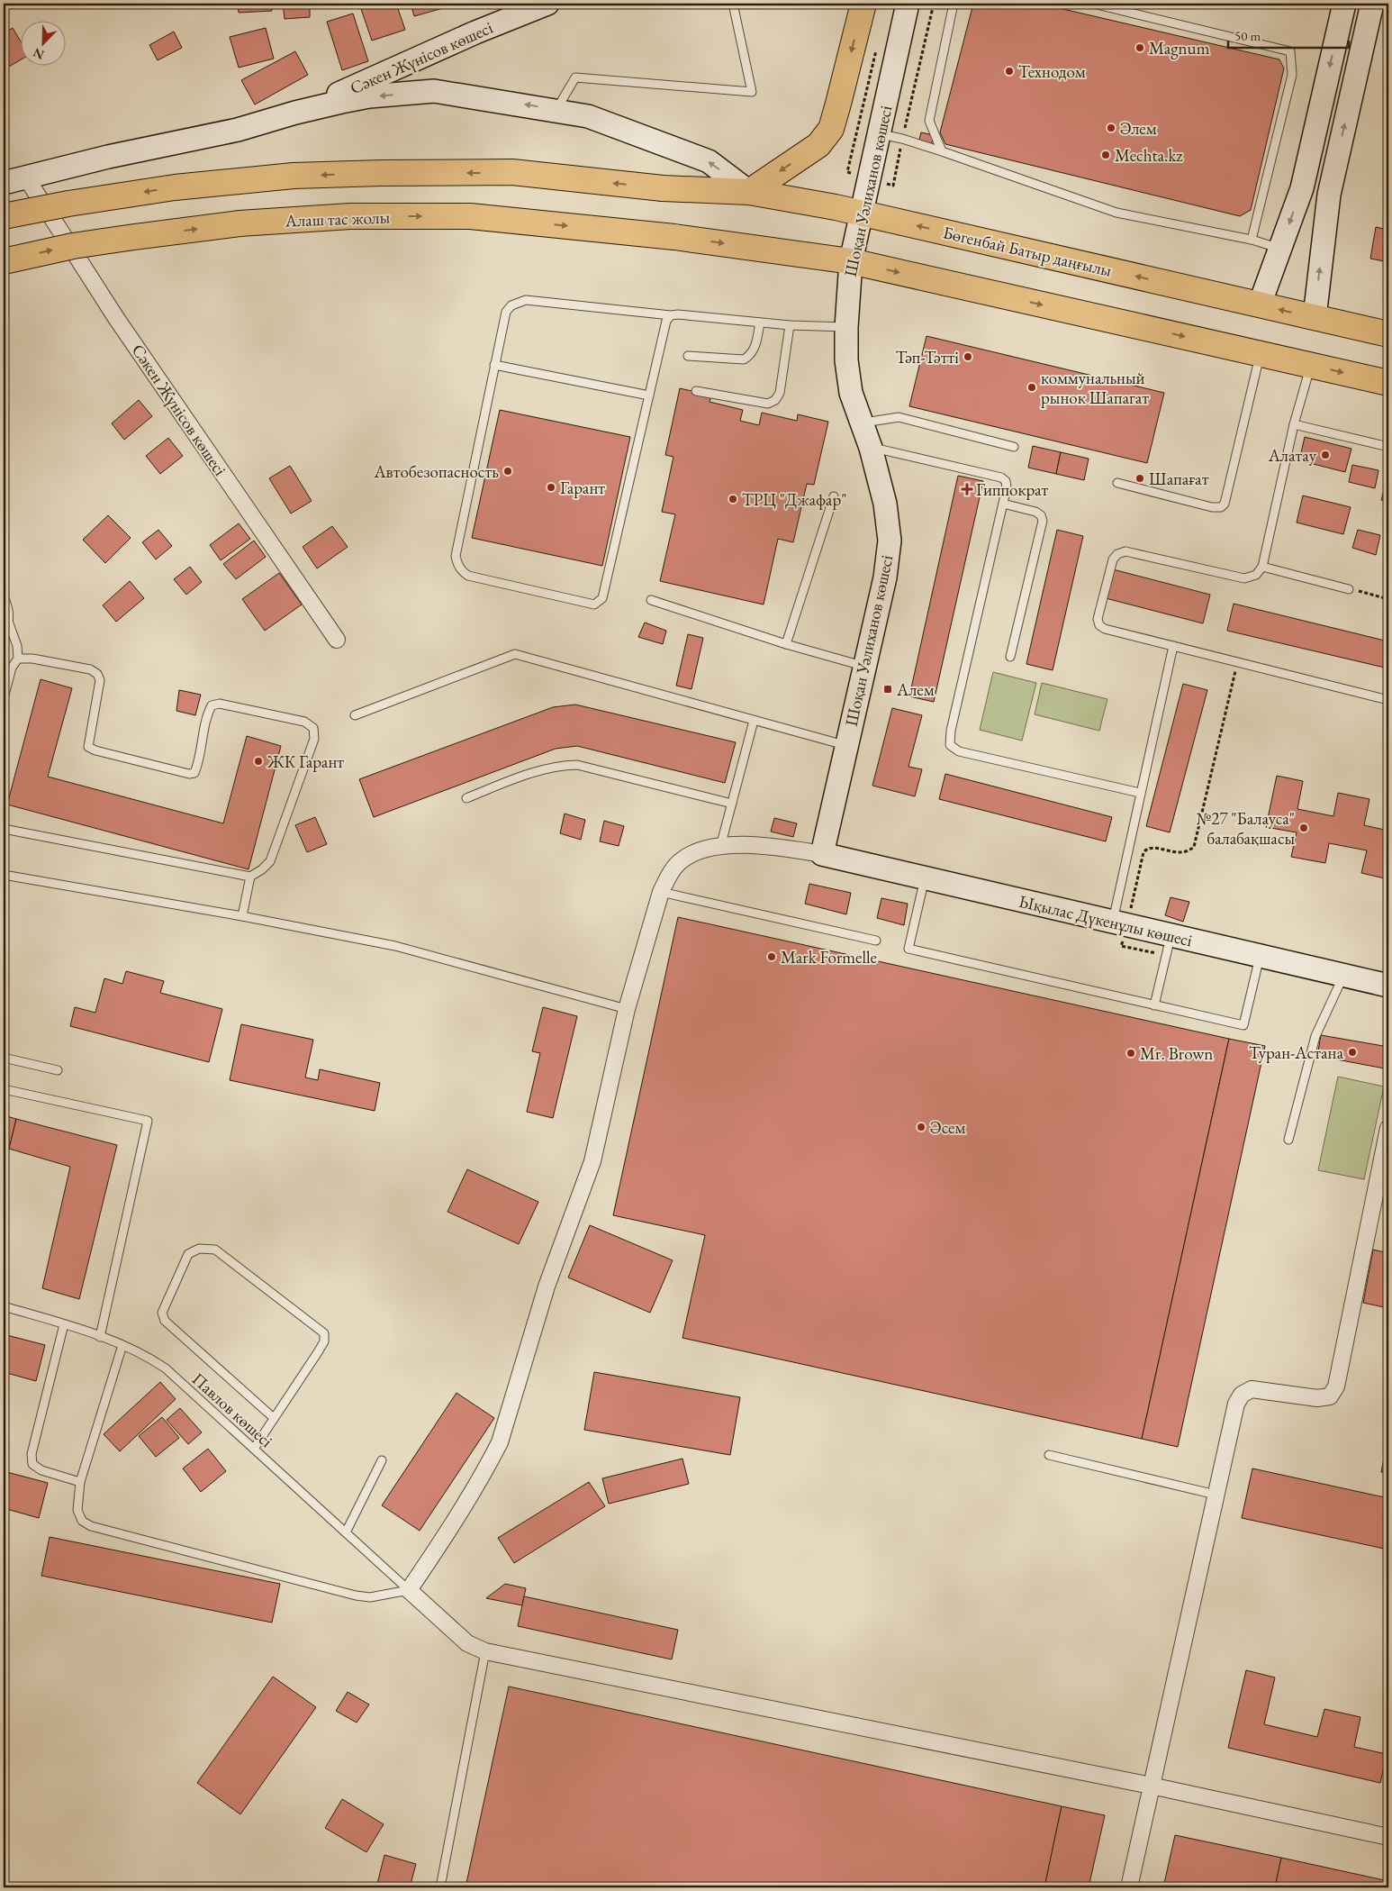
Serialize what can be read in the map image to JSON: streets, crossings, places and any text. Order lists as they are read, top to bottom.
{
  "streets": {
    "main road": ["Алаш тас жолы", "Бөгенбай Батыр даңғылы"],
    "street": ["Сәкен Жүнісов көшесі", "Шоқан Уәлиханов көшесі", "Ықылас Дүкенұлы көшесі"],
    "lane": ["Павлов көшесі"]
  },
  "crossings": [
    ["Шоқан Уәлиханов көшесі", "Алаш тас жолы"],
    ["Шоқан Уәлиханов көшесі", "Бөгенбай Батыр даңғылы"],
    ["Шоқан Уәлиханов көшесі", "Ықылас Дүкенұлы көшесі"]
  ],
  "one_way": ["Алаш тас жолы"],
  "places": {
    "other": [
      "Magnum",
      "Технодом",
      "Әлем",
      "Mechta.kz",
      "Тәп-Тәтті",
      "коммунальный рынок Шапагат",
      "Алатау",
      "Автобезопасность",
      "Шапағат",
      "Гарант",
      "ТРЦ \"Джафар\"",
      "ЖК Гарант",
      "№27 \"Балауса\" балабақшасы",
      "Mark Formelle",
      "Туран-Астана",
      "Mr. Brown",
      "Әсем"
    ],
    "health": ["Гиппократ"],
    "transit": ["Алем"]
  },
  "scale_bar": "50 m",
  "north": "bottom left"
}
